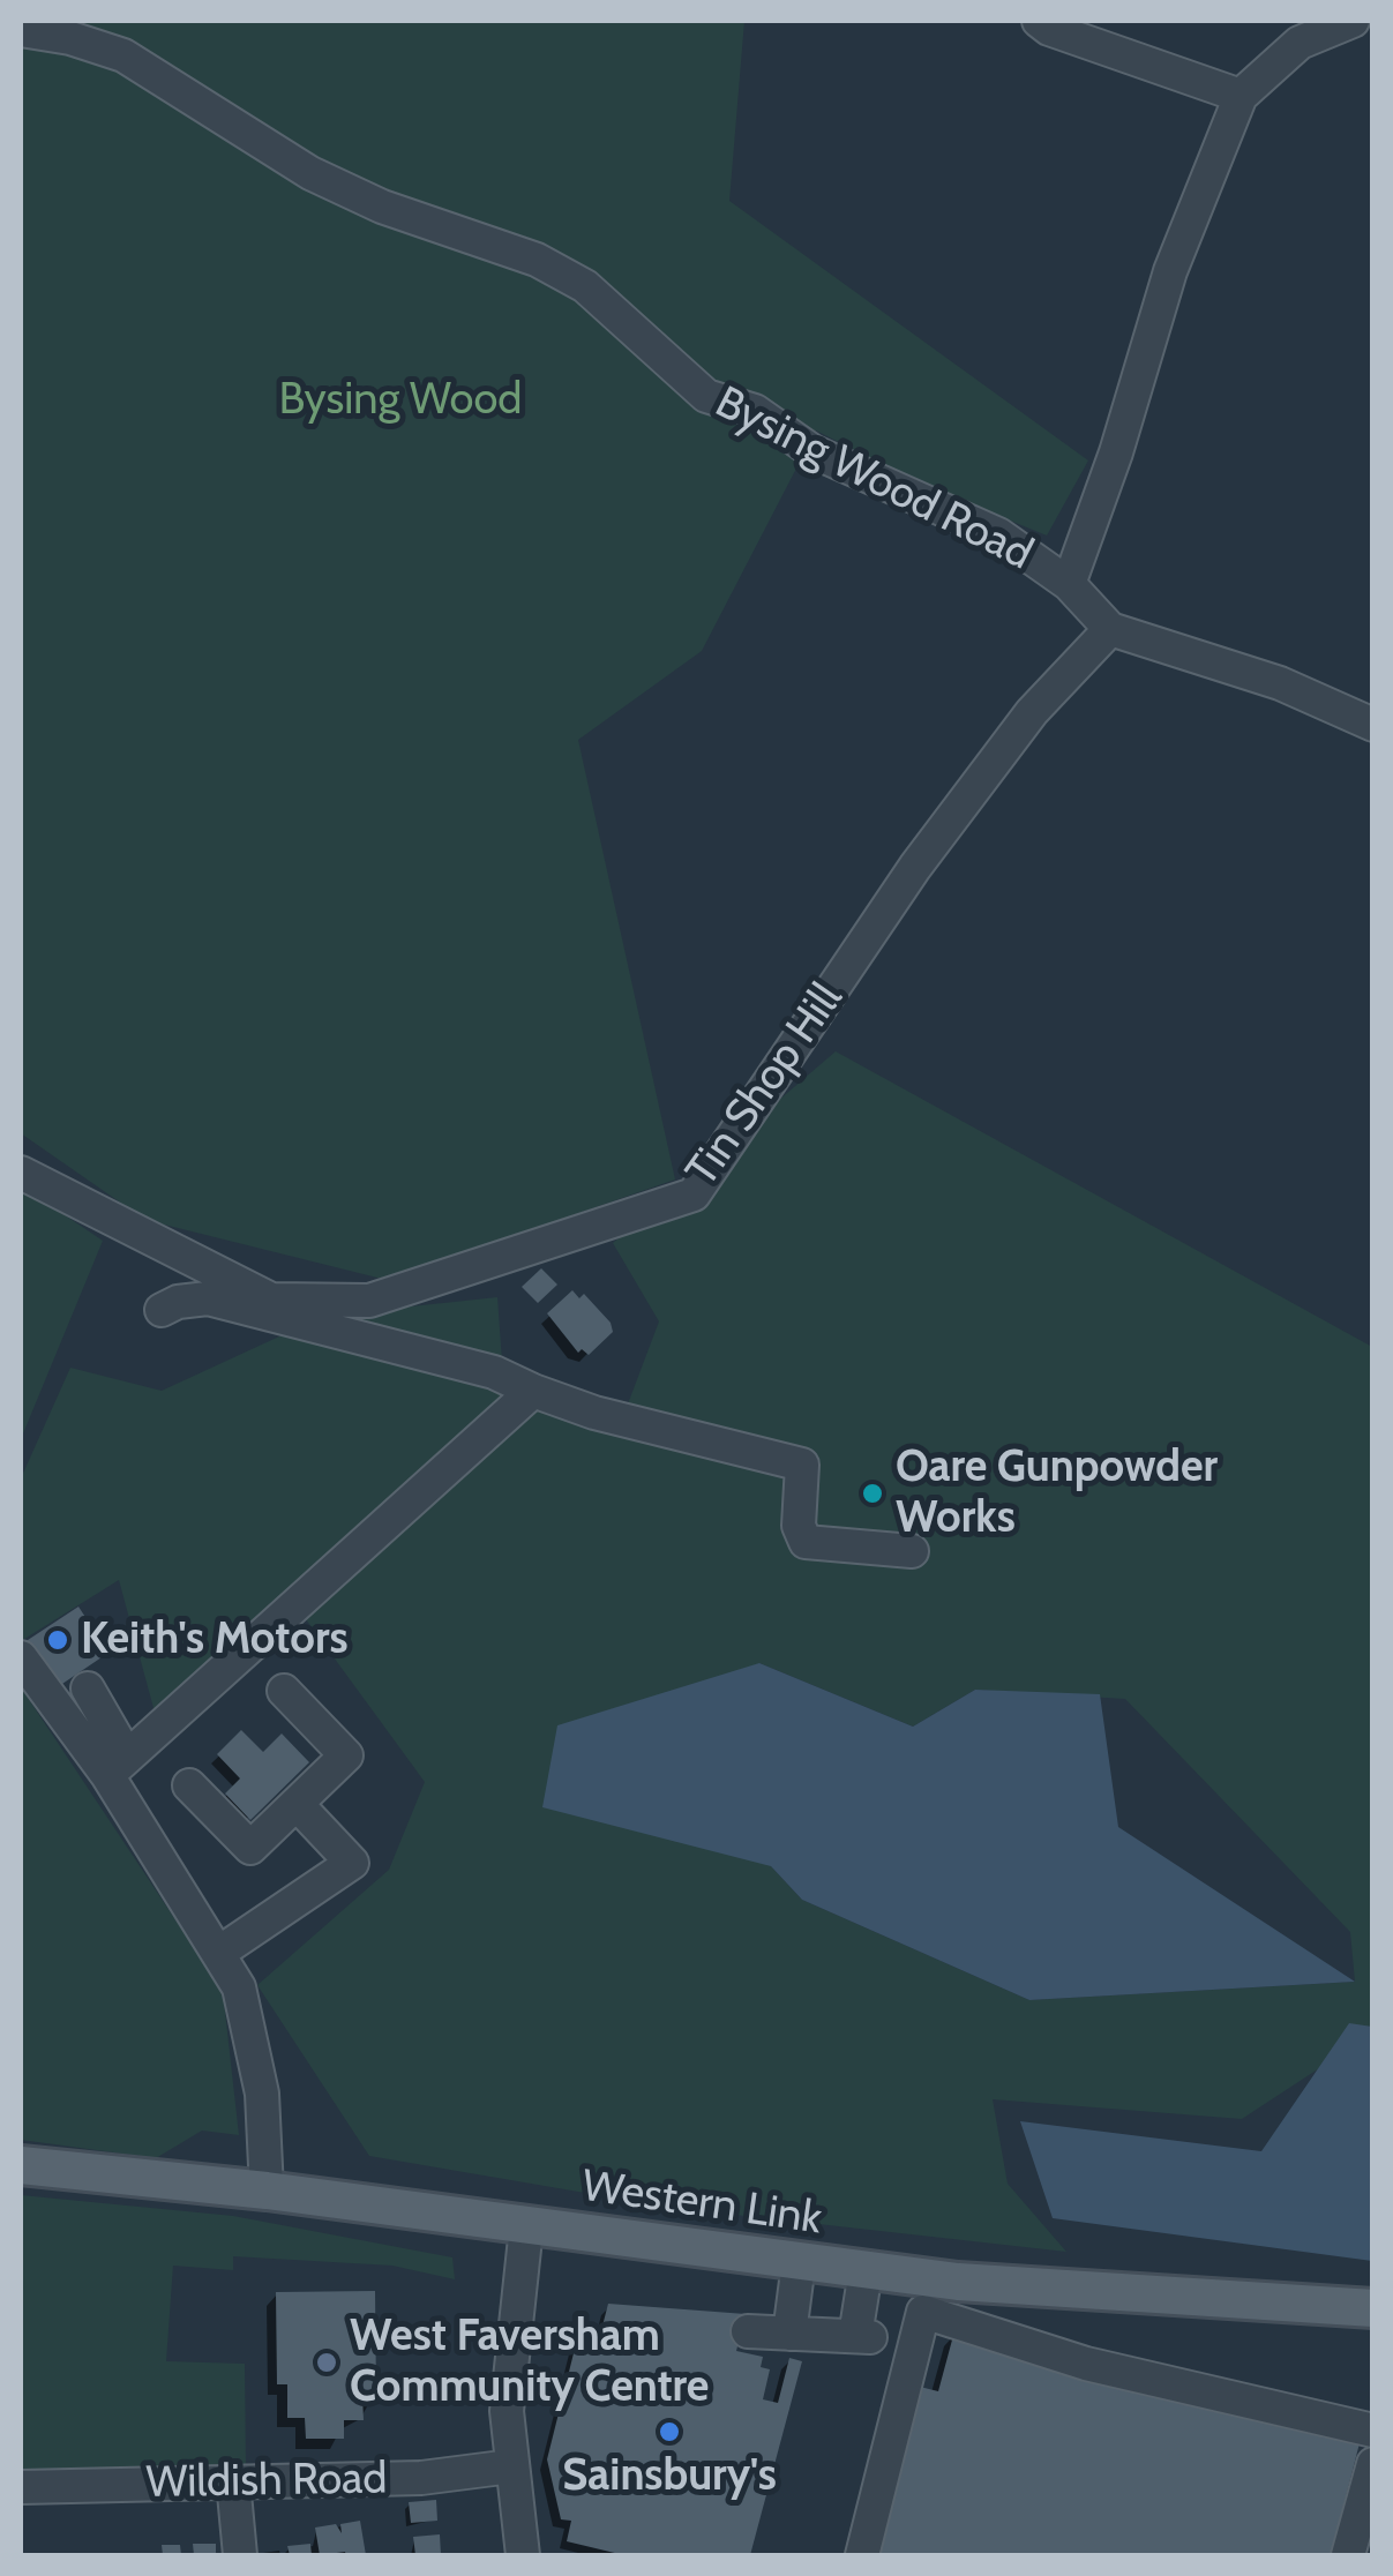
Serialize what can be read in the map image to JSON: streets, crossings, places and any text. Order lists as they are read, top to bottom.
{
  "streets": {
    "main road": ["Western Link"],
    "street": ["Bysing Wood Road", "Tin Shop Hill", "Wildish Road"]
  },
  "crossings": [
    ["Bysing Wood Road", "Tin Shop Hill"]
  ],
  "parks": ["Bysing Wood"],
  "places": [
    "Oare Gunpowder Works",
    "Keith's Motors",
    "West Faversham Community Centre",
    "Sainsbury's"
  ]
}
